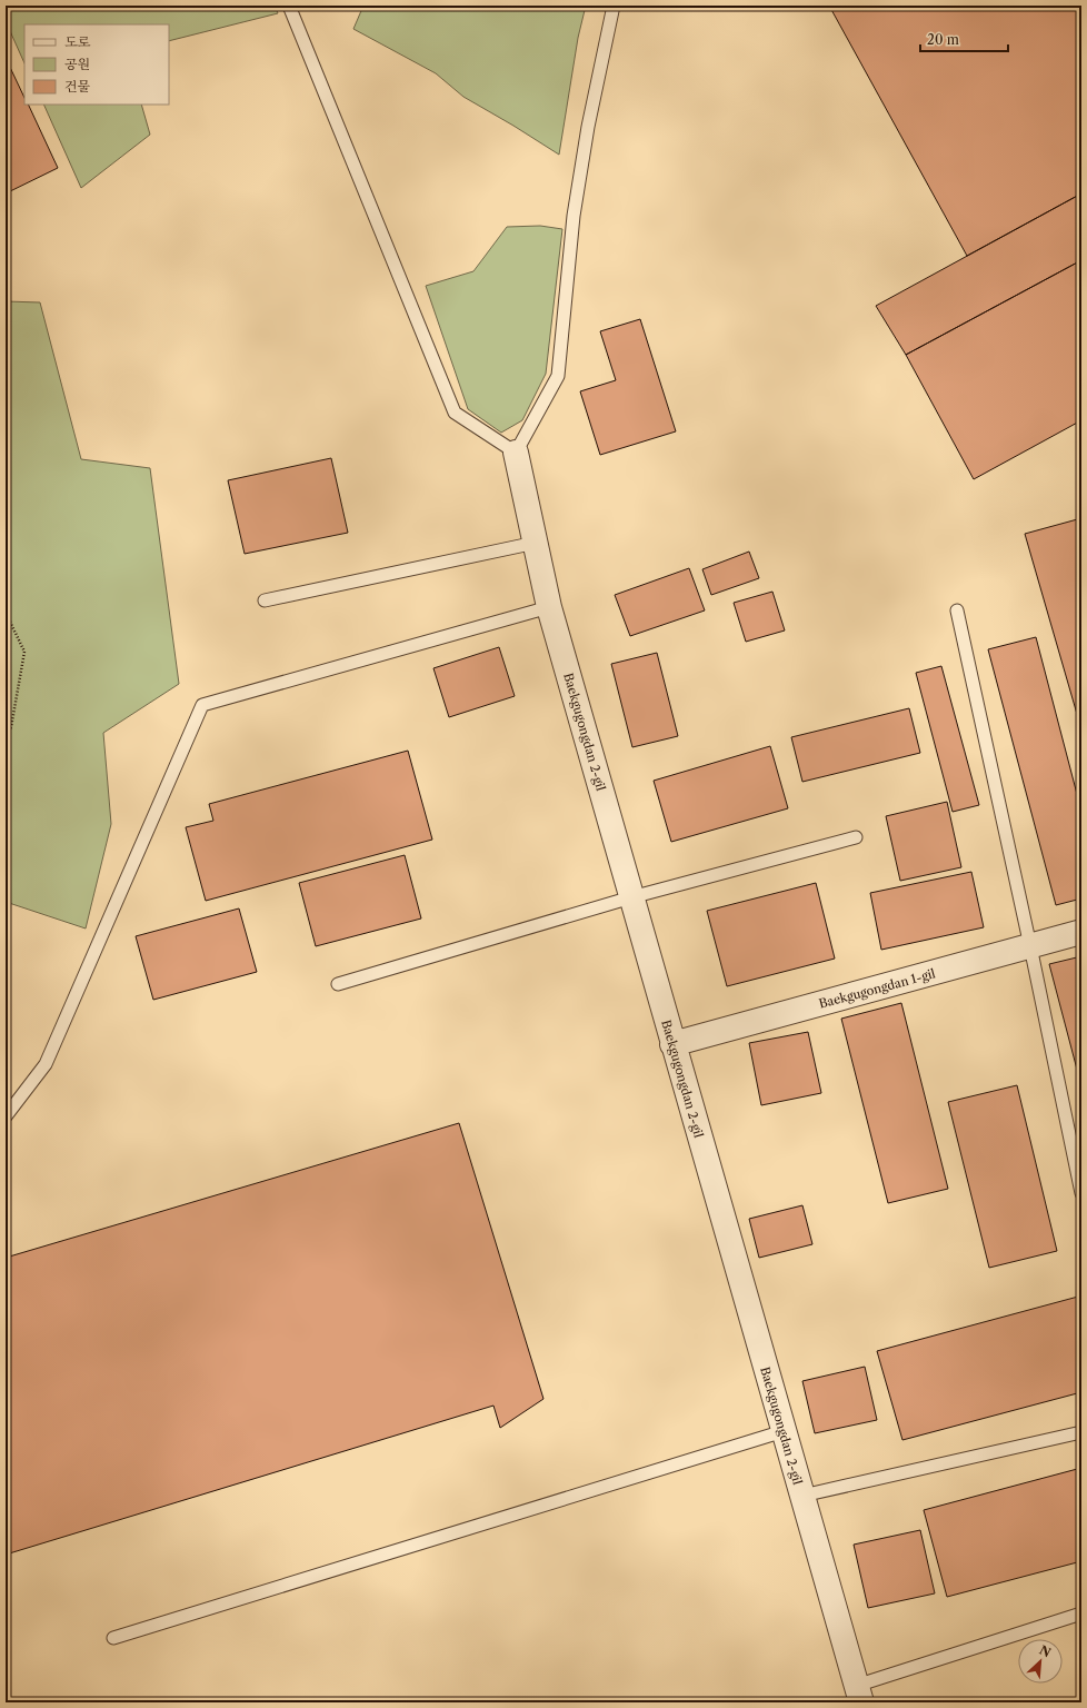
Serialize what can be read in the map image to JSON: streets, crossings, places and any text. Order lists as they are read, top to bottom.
{
  "streets": {
    "street": ["Baekgugongdan 2-gil", "Baekgugongdan 1-gil"]
  },
  "crossings": [
    ["Baekgugongdan 2-gil", "Baekgugongdan 1-gil"]
  ],
  "legend": ["도로", "공원", "건물"],
  "scale_bar": "20 m",
  "north": "top right"
}
